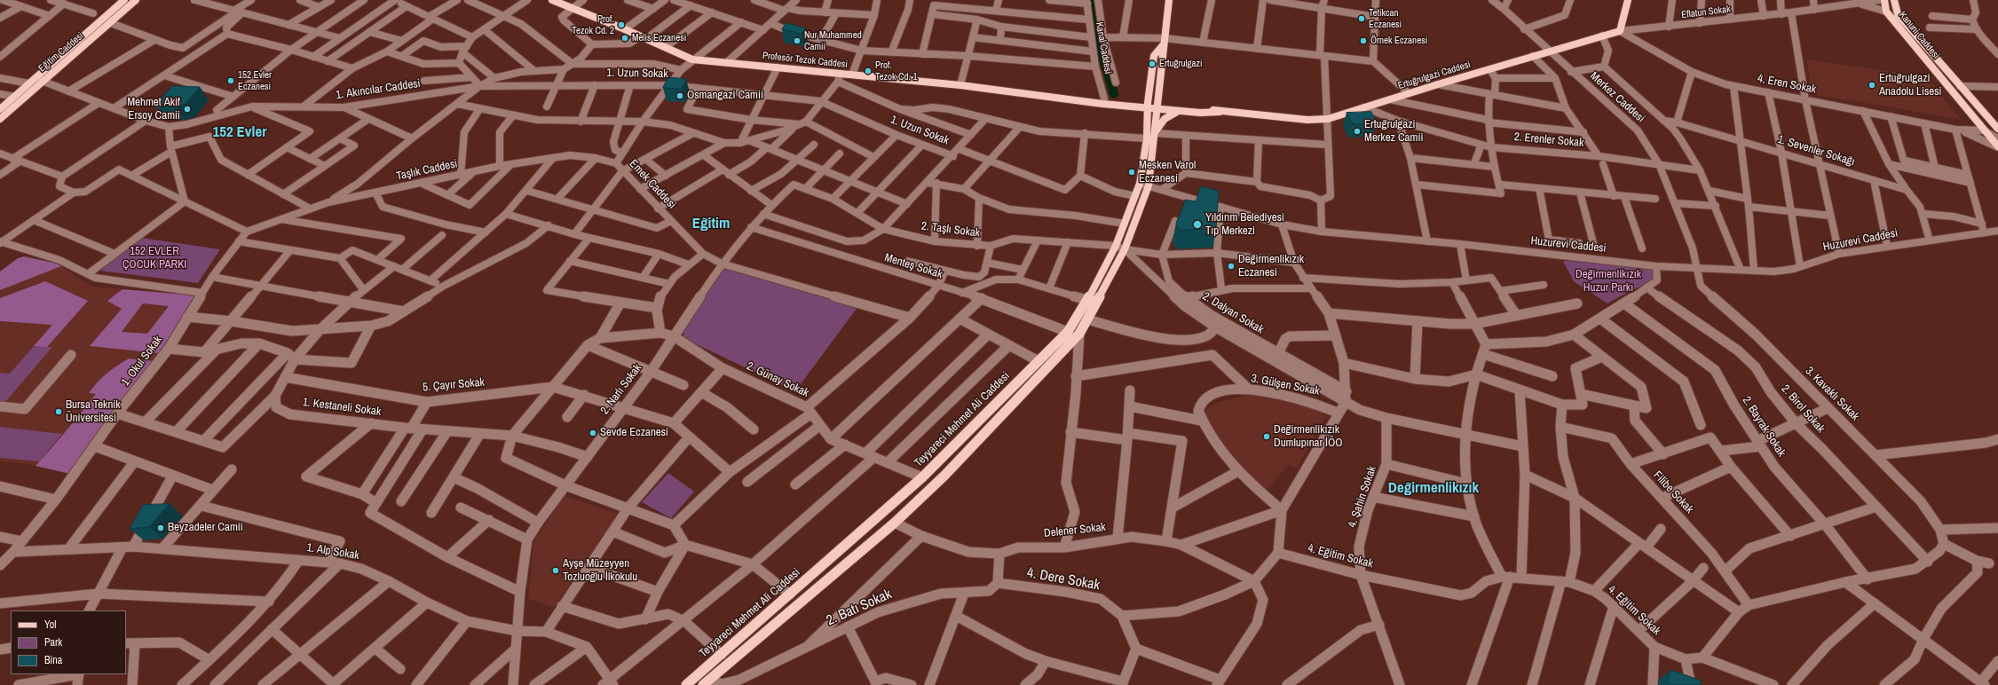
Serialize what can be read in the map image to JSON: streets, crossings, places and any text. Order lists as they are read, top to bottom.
{
  "streets": {
    "main road": [
      "Kanuni Caddesi",
      "Eğitim Caddesi",
      "Profesör Tezok Caddesi",
      "Ertuğrulgazi Caddesi",
      "Teyyareci Mehmet Ali Caddesi"
    ],
    "street": [
      "Eflatun Sokak",
      "Kanal Caddesi",
      "1. Uzun Sokak",
      "4. Eren Sokak",
      "1. Akıncılar Caddesi",
      "Merkez Caddesi",
      "2. Erenler Sokak",
      "1. Sevenler Sokağı",
      "Taşlık Caddesi",
      "Emek Caddesi",
      "2. Taşlı Sokak",
      "Huzurevi Caddesi",
      "Menteş Sokak",
      "2. Dalyan Sokak",
      "1. Okul Sokak",
      "2. Günay Sokak",
      "5. Çayır Sokak",
      "3. Gülşen Sokak",
      "2. Narlı Sokak",
      "3. Kavaklı Sokak",
      "1. Kestaneli Sokak",
      "2. Birol Sokak",
      "2. Bayrak Sokak",
      "Filibe Sokak",
      "4. Şahin Sokak",
      "Delener Sokak",
      "1. Alp Sokak",
      "4. Eğitim Sokak",
      "4. Dere Sokak",
      "2. Batı Sokak"
    ]
  },
  "crossings": [
    ["Eflatun Sokak", "Ertuğrulgazi Caddesi"],
    ["Eflatun Sokak", "4. Eren Sokak"],
    ["Kanuni Caddesi", "4. Eren Sokak"],
    ["Eğitim Caddesi", "1. Akıncılar Caddesi"],
    ["Profesör Tezok Caddesi", "Emek Caddesi"],
    ["1. Uzun Sokak", "1. Akıncılar Caddesi"],
    ["1. Uzun Sokak", "Emek Caddesi"],
    ["Ertuğrulgazi Caddesi", "4. Eren Sokak"],
    ["Ertuğrulgazi Caddesi", "Merkez Caddesi"],
    ["Ertuğrulgazi Caddesi", "2. Erenler Sokak"],
    ["Ertuğrulgazi Caddesi", "Teyyareci Mehmet Ali Caddesi"],
    ["Merkez Caddesi", "2. Erenler Sokak"],
    ["Merkez Caddesi", "Huzurevi Caddesi"],
    ["Merkez Caddesi", "3. Kavaklı Sokak"],
    ["Taşlık Caddesi", "Emek Caddesi"],
    ["Taşlık Caddesi", "1. Okul Sokak"],
    ["Emek Caddesi", "2. Narlı Sokak"],
    ["2. Taşlı Sokak", "2. Dalyan Sokak"],
    ["2. Taşlı Sokak", "2. Narlı Sokak"],
    ["2. Taşlı Sokak", "Teyyareci Mehmet Ali Caddesi"],
    ["Huzurevi Caddesi", "3. Kavaklı Sokak"],
    ["Huzurevi Caddesi", "Teyyareci Mehmet Ali Caddesi"],
    ["Menteş Sokak", "2. Narlı Sokak"],
    ["Menteş Sokak", "Teyyareci Mehmet Ali Caddesi"],
    ["2. Dalyan Sokak", "Teyyareci Mehmet Ali Caddesi"],
    ["1. Okul Sokak", "1. Alp Sokak"],
    ["2. Günay Sokak", "2. Narlı Sokak"],
    ["2. Günay Sokak", "Teyyareci Mehmet Ali Caddesi"],
    ["5. Çayır Sokak", "2. Narlı Sokak"],
    ["2. Narlı Sokak", "1. Kestaneli Sokak"],
    ["2. Narlı Sokak", "1. Alp Sokak"],
    ["Teyyareci Mehmet Ali Caddesi", "Delener Sokak"],
    ["Teyyareci Mehmet Ali Caddesi", "2. Batı Sokak"],
    ["4. Şahin Sokak", "4. Eğitim Sokak"],
    ["4. Dere Sokak", "2. Batı Sokak"]
  ],
  "districts": ["152 Evler", "Eğitim", "Değirmenlikızık"],
  "parks": ["152 EVLER ÇOCUK PARKI", "Değirmenlikızık Huzur Parkı"],
  "places": [
    "Tetikcan Eczanesi",
    "Prof. Tezok Cd. 2",
    "Melis Eczanesi",
    "Nur Muhammed Camii",
    "Örnek Eczanesi",
    "Ertuğrulgazi",
    "Prof. Tezok Cd. 1",
    "152 Evler Eczanesi",
    "Ertuğrulgazi Anadolu Lisesi",
    "Osmangazi Camii",
    "Mehmet Akif Ersoy Camii",
    "Ertuğrulgazi Merkez Camii",
    "Mesken Varol Eczanesi",
    "Yıldırım Belediyesi Tıp Merkezi",
    "Değirmenlikızık Eczanesi",
    "Bursa Teknik Üniversitesi",
    "Sevde Eczanesi",
    "Değirmenlikızık Dumlupınar İÖO",
    "Beyzadeler Camii",
    "Ayşe Müzeyyen Tozluoğlu İlkokulu"
  ],
  "legend": ["Yol", "Park", "Bina"]
}
